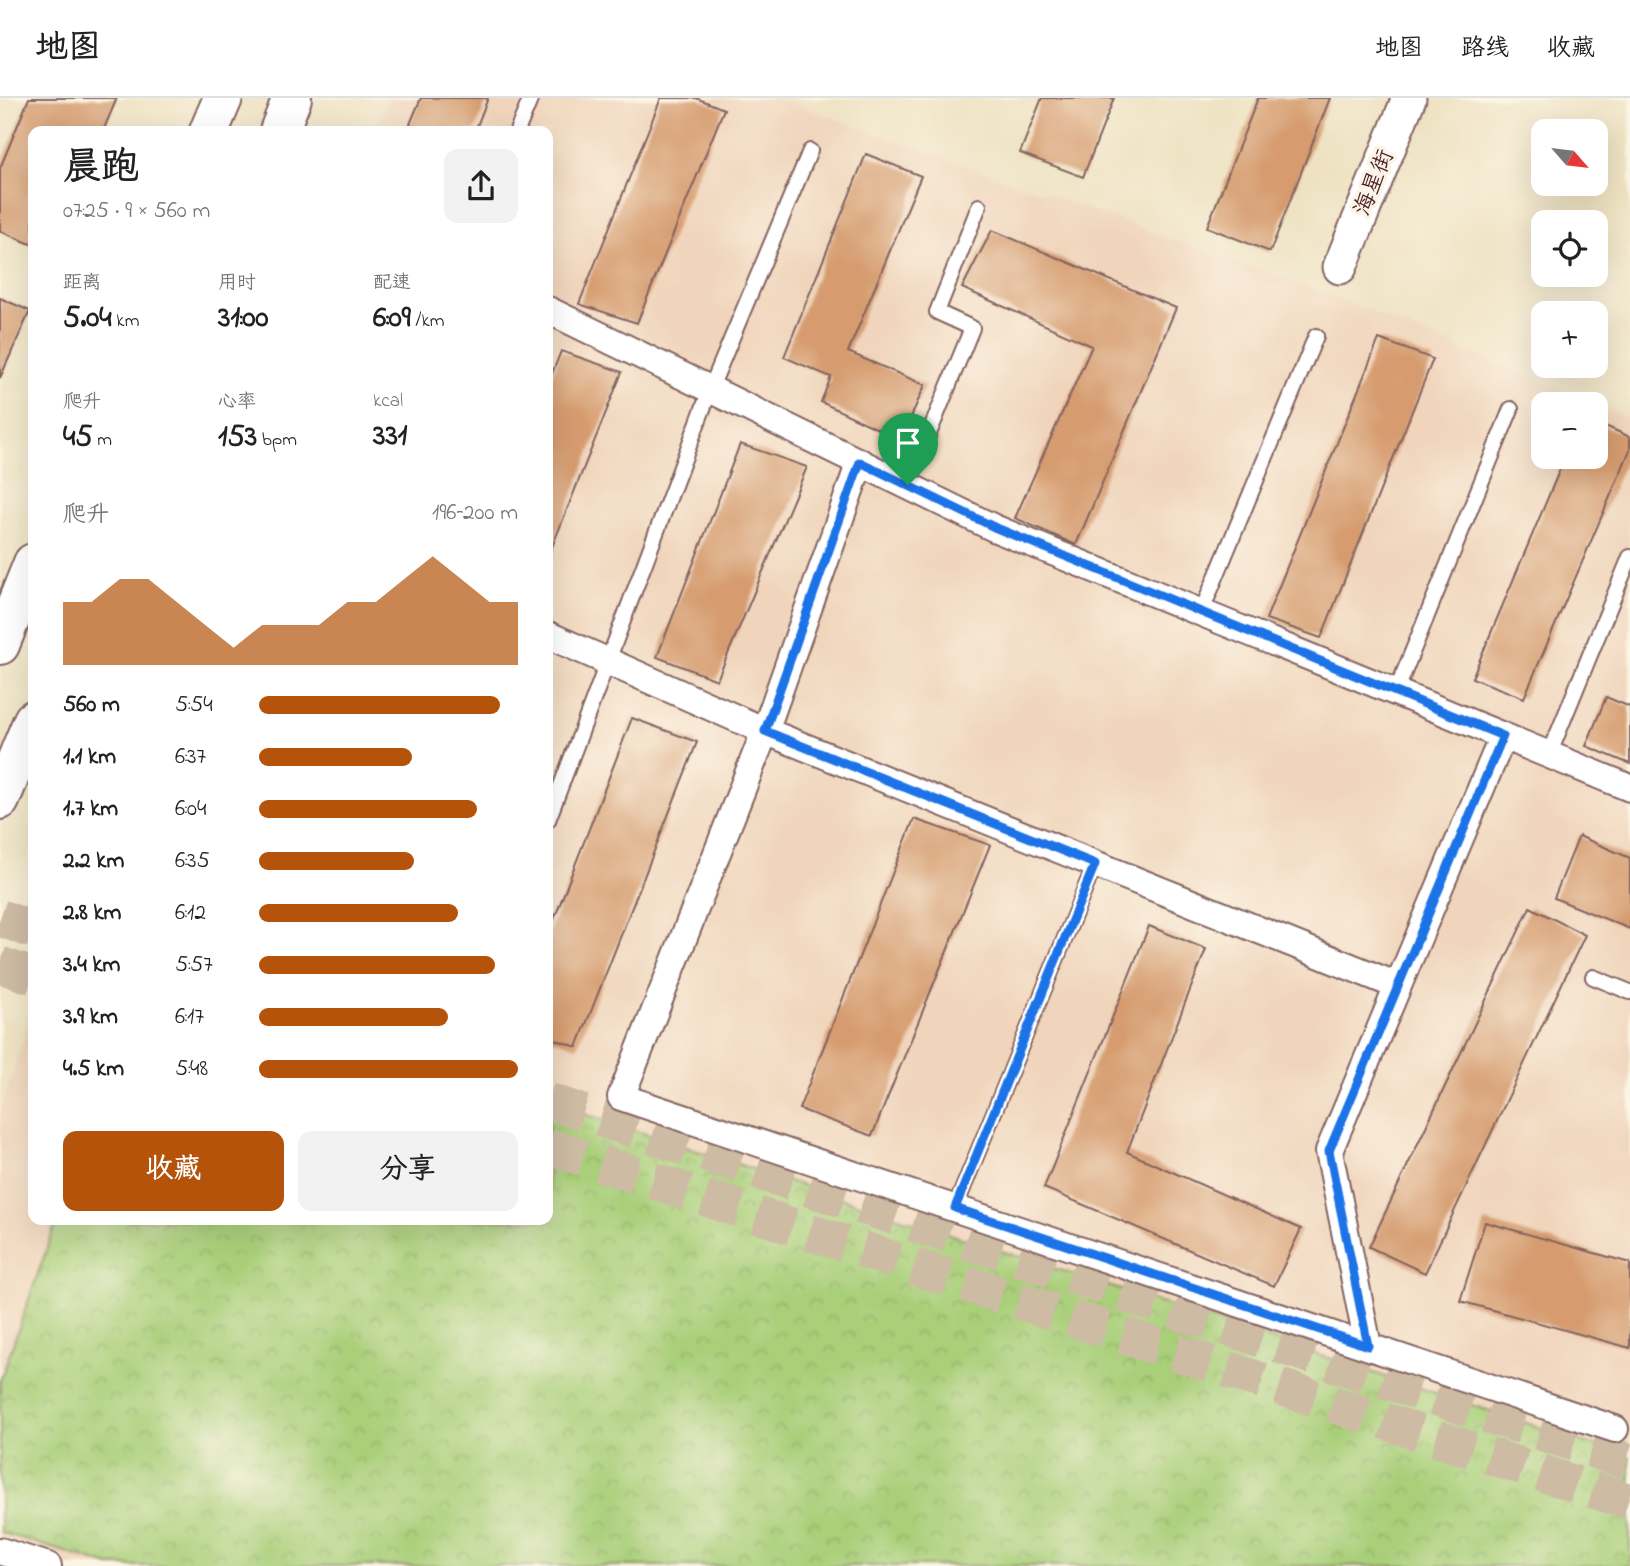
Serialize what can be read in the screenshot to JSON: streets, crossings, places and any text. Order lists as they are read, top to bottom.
{
  "streets": {
    "street": ["海星街"]
  },
  "north": "bottom right",
  "page": {
    "header": "地图",
    "nav": ["地图", "路线", "收藏"],
    "map_buttons": ["+", "−"],
    "heading": ["晨跑", "07:25 · 9 × 560 m"],
    "stats": [
      ["距离", "5.04 km"],
      ["用时", "31:00"],
      ["配速", "6:09 /km"],
      ["爬升", "45 m"],
      ["心率", "153 bpm"],
      ["kcal", "331"]
    ],
    "chart": ["爬升", "196–200 m"],
    "list": [
      {
        "name": "560 m",
        "note": "5:54"
      },
      {
        "name": "1.1 km",
        "note": "6:37"
      },
      {
        "name": "1.7 km",
        "note": "6:04"
      },
      {
        "name": "2.2 km",
        "note": "6:35"
      },
      {
        "name": "2.8 km",
        "note": "6:12"
      },
      {
        "name": "3.4 km",
        "note": "5:57"
      },
      {
        "name": "3.9 km",
        "note": "6:17"
      },
      {
        "name": "4.5 km",
        "note": "5:48"
      }
    ],
    "buttons": ["收藏", "分享"]
  }
}
